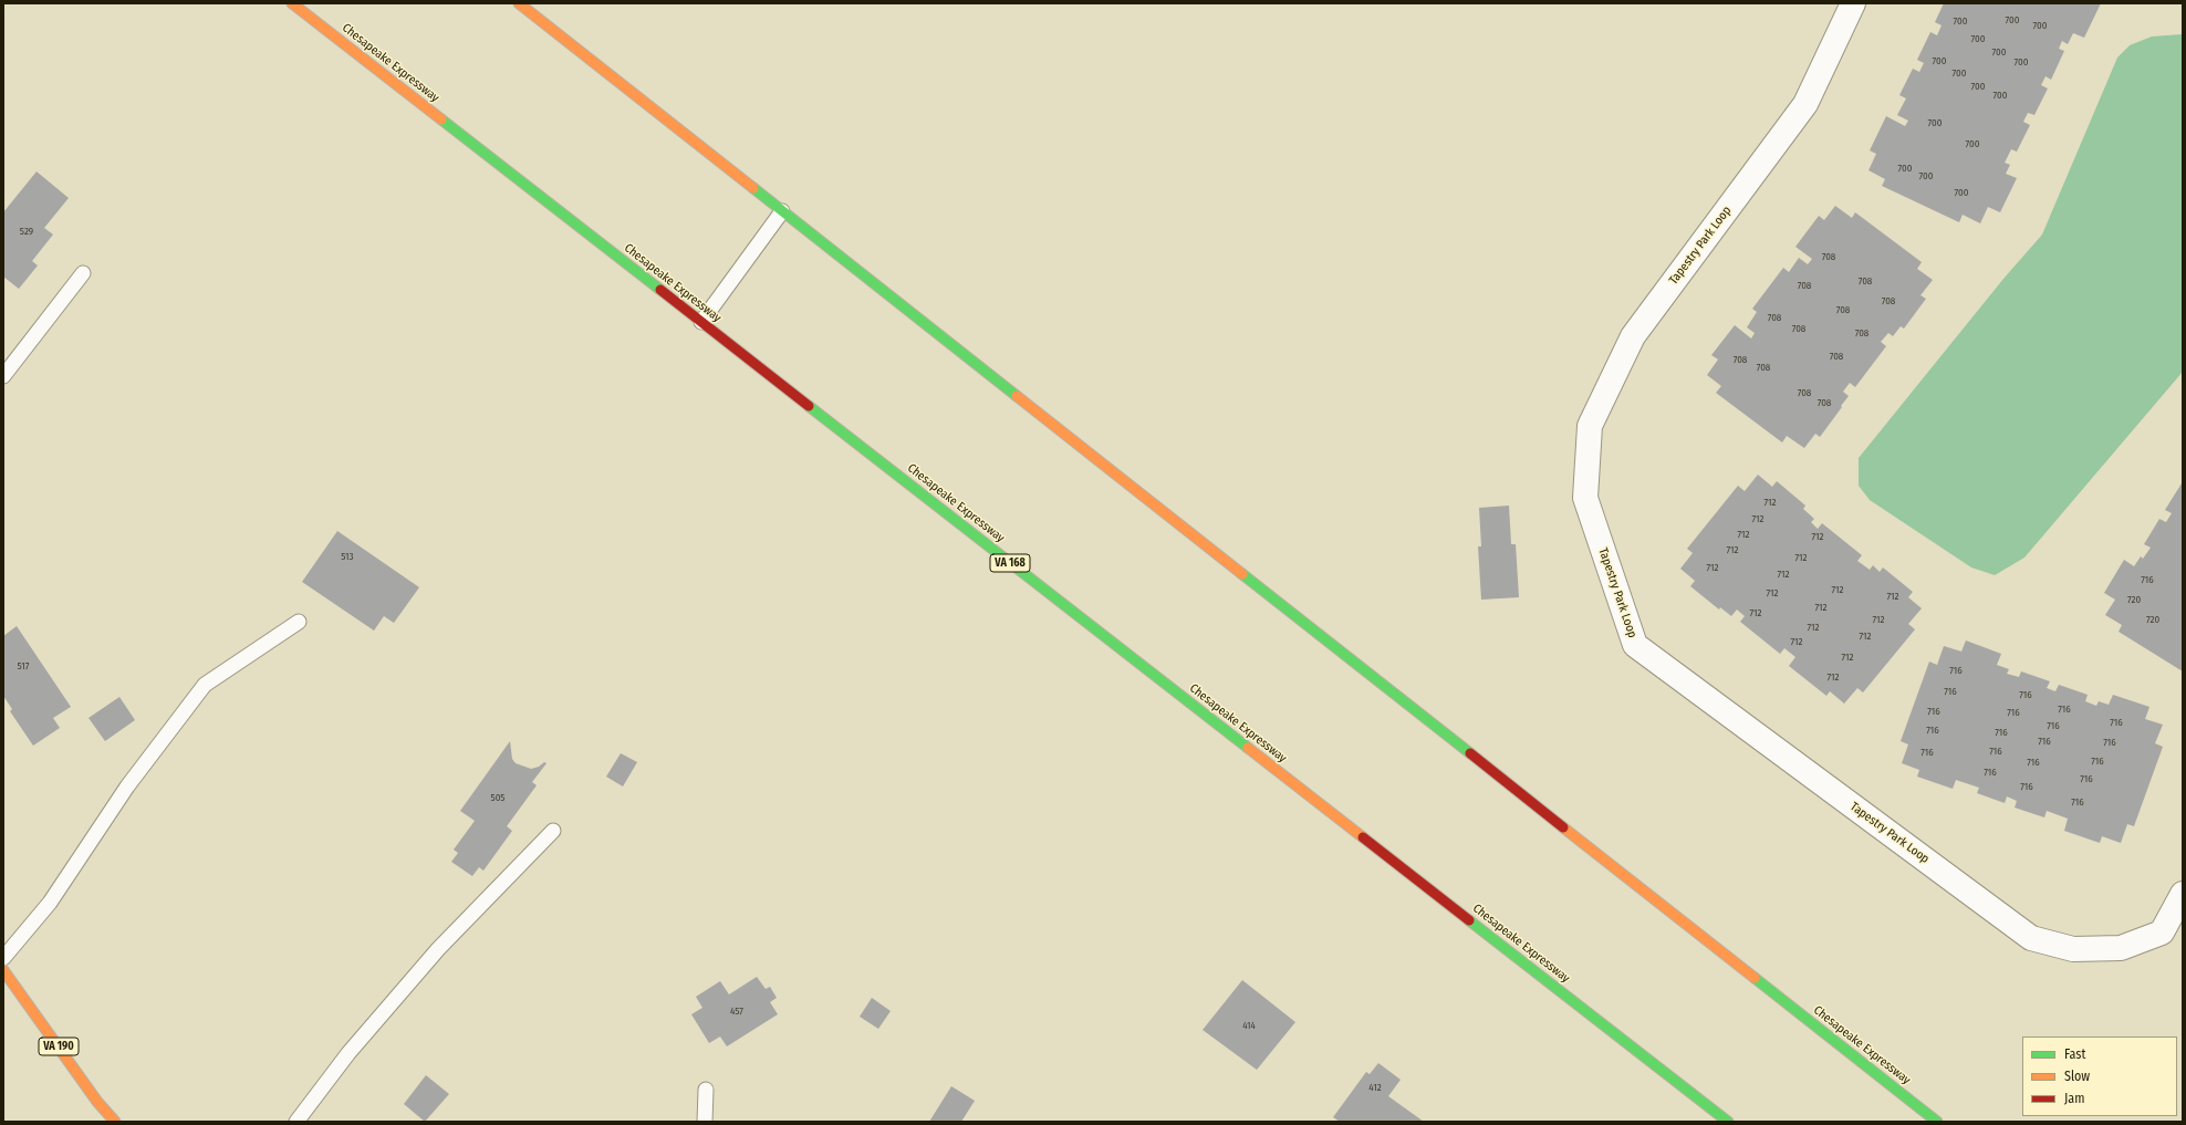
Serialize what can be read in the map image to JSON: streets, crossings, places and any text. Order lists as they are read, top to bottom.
{
  "streets": {
    "main road": ["Chesapeake Expressway", "VA 168", "VA 190"],
    "street": ["Tapestry Park Loop"]
  },
  "house_numbers": [
    "700",
    "700",
    "700",
    "700",
    "700",
    "700",
    "700",
    "700",
    "700",
    "700",
    "700",
    "700",
    "700",
    "700",
    "700",
    "529",
    "708",
    "708",
    "708",
    "708",
    "708",
    "708",
    "708",
    "708",
    "708",
    "708",
    "708",
    "708",
    "708",
    "712",
    "712",
    "712",
    "712",
    "712",
    "513",
    "712",
    "712",
    "712",
    "716",
    "712",
    "712",
    "712",
    "720",
    "712",
    "712",
    "712",
    "720",
    "712",
    "712",
    "712",
    "712",
    "517",
    "716",
    "712",
    "716",
    "716",
    "716",
    "716",
    "716",
    "716",
    "716",
    "716",
    "716",
    "716",
    "716",
    "716",
    "716",
    "716",
    "716",
    "716",
    "716",
    "716",
    "505",
    "716",
    "457",
    "414",
    "412"
  ],
  "legend": ["Fast", "Slow", "Jam"]
}
